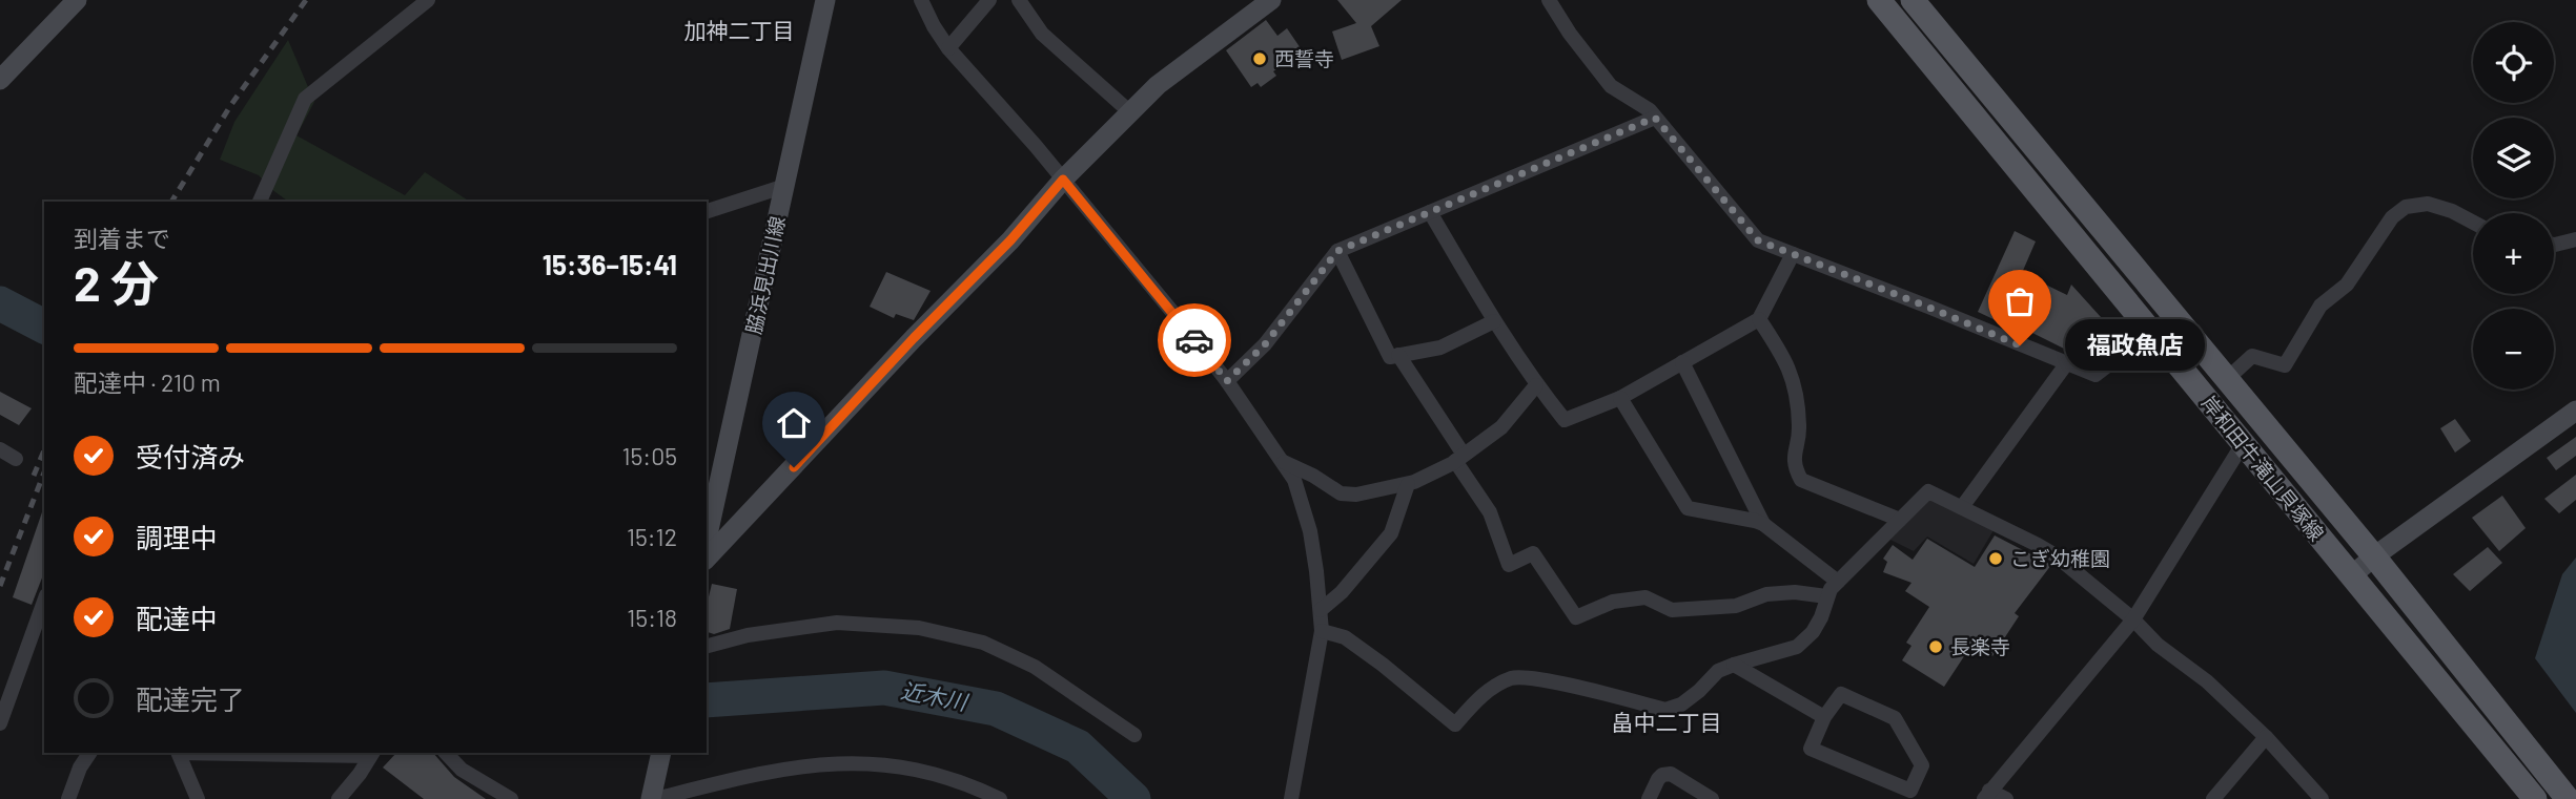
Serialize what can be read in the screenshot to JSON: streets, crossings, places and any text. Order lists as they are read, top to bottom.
{
  "streets": {
    "main road": ["岸和田牛滝山貝塚線"],
    "street": ["脇浜見出川線"]
  },
  "districts": ["加神二丁目", "畠中二丁目"],
  "water": ["近木川"],
  "places": [
    "西誓寺",
    "福政魚店",
    "こぎ幼稚園",
    "長楽寺"
  ],
  "page": {
    "map_buttons": ["+", "−"],
    "heading": ["2 分", "到着まで", "15:36–15:41"],
    "bubble": "福政魚店",
    "bar": "配達中 · 210 m",
    "list": [
      ["受付済み", "15:05"],
      ["調理中", "15:12"],
      ["配達中", "15:18"],
      "配達完了"
    ]
  }
}
